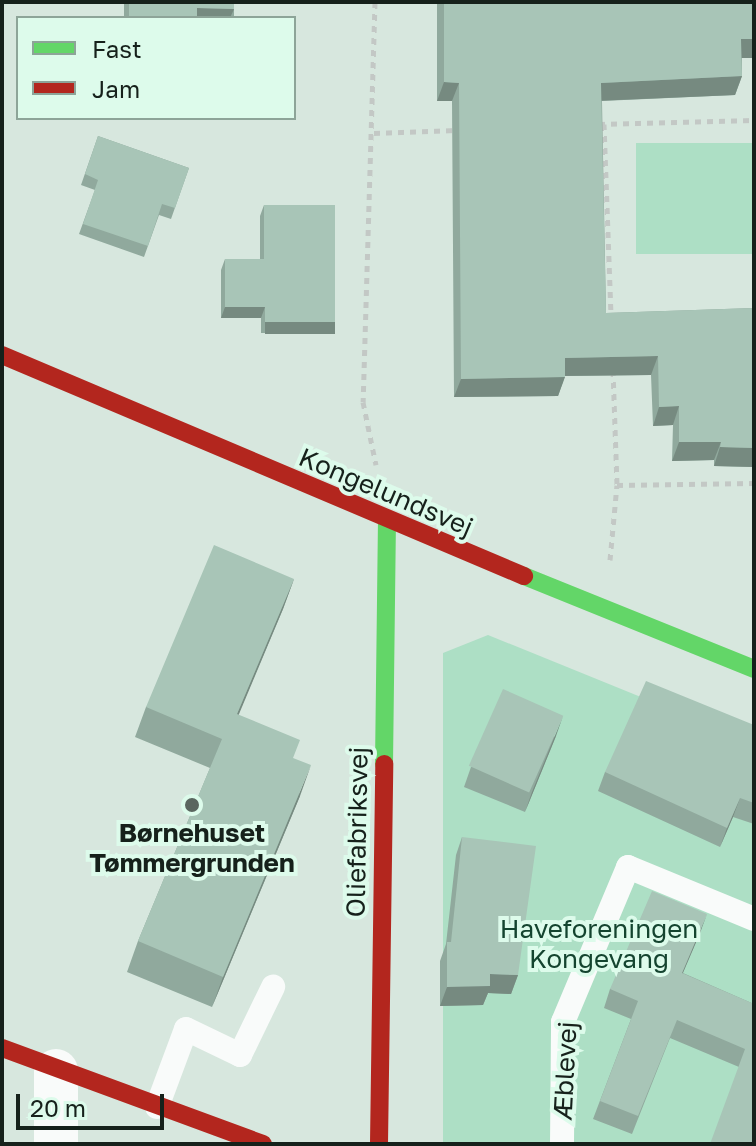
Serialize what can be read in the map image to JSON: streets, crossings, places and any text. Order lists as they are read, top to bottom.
{
  "streets": {
    "street": ["Kongelundsvej", "Oliefabriksvej"],
    "lane": ["Æblevej"]
  },
  "crossings": [
    ["Kongelundsvej", "Oliefabriksvej"]
  ],
  "parks": ["Haveforeningen Kongevang"],
  "places": ["Børnehuset Tømmergrunden"],
  "legend": ["Fast", "Jam"],
  "scale_bar": "20 m"
}
